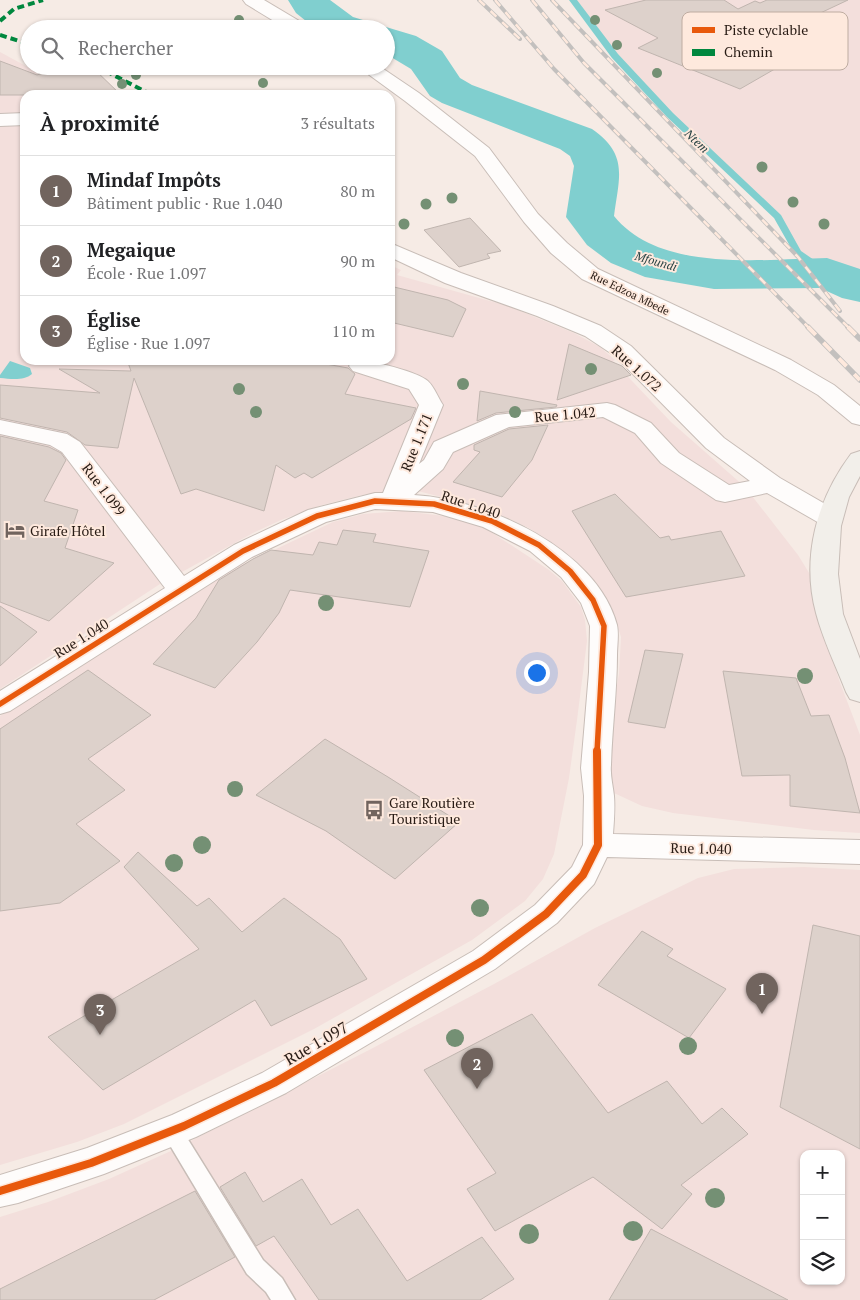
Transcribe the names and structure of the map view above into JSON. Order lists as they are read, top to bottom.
{
  "streets": {
    "street": [
      "Rue Edzoa Mbede",
      "Rue 1.072",
      "Rue 1.042",
      "Rue 1.171",
      "Rue 1.099",
      "Rue 1.040",
      "Rue 1.097"
    ]
  },
  "crossings": [
    ["Rue 1.072", "Rue 1.042"],
    ["Rue 1.042", "Rue 1.171"],
    ["Rue 1.042", "Rue 1.040"],
    ["Rue 1.171", "Rue 1.040"],
    ["Rue 1.099", "Rue 1.040"],
    ["Rue 1.040", "Rue 1.097"]
  ],
  "water": ["Ntem", "Mfoundi"],
  "places": {
    "hotel": ["Girafe Hôtel"],
    "bus stop": ["Gare Routière Touristique"]
  },
  "legend": ["Piste cyclable", "Chemin"],
  "page": {
    "search": "Rechercher",
    "heading": ["À proximité", "3 résultats"],
    "list": [
      {
        "mark": "1",
        "name": "Mindaf Impôts",
        "note": "Bâtiment public · Rue 1.040",
        "value": "80 m"
      },
      {
        "mark": "2",
        "name": "Megaique",
        "note": "École · Rue 1.097",
        "value": "90 m"
      },
      {
        "mark": "3",
        "name": "Église",
        "note": "Église · Rue 1.097",
        "value": "110 m"
      }
    ],
    "pins": ["1", "3", "2"],
    "map_buttons": ["+", "−"]
  }
}
